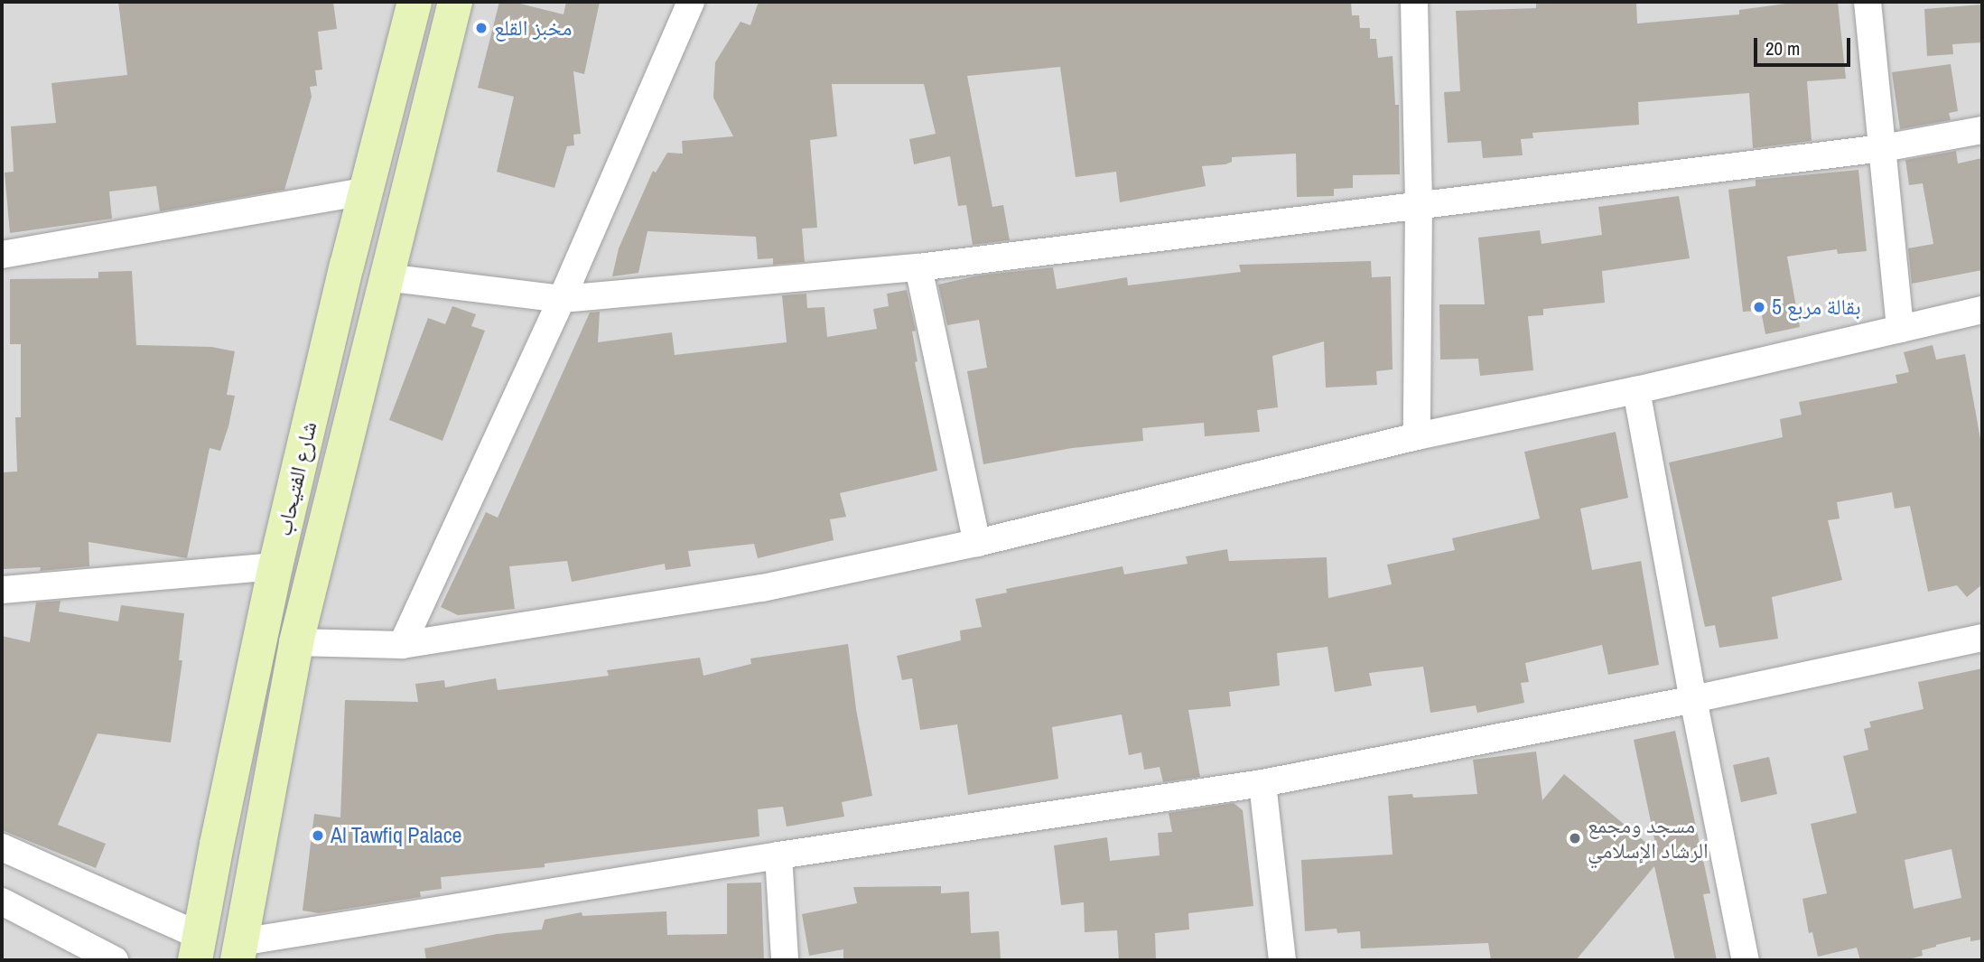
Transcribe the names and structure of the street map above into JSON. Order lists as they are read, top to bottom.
{
  "streets": {
    "main road": ["شارع الفتيحاب"]
  },
  "places": [
    "مخبز القلع",
    "بقالة مربع 5",
    "Al Tawfiq Palace",
    "مسجد ومجمع الرشاد الإسلامي"
  ],
  "scale_bar": "20 m"
}
